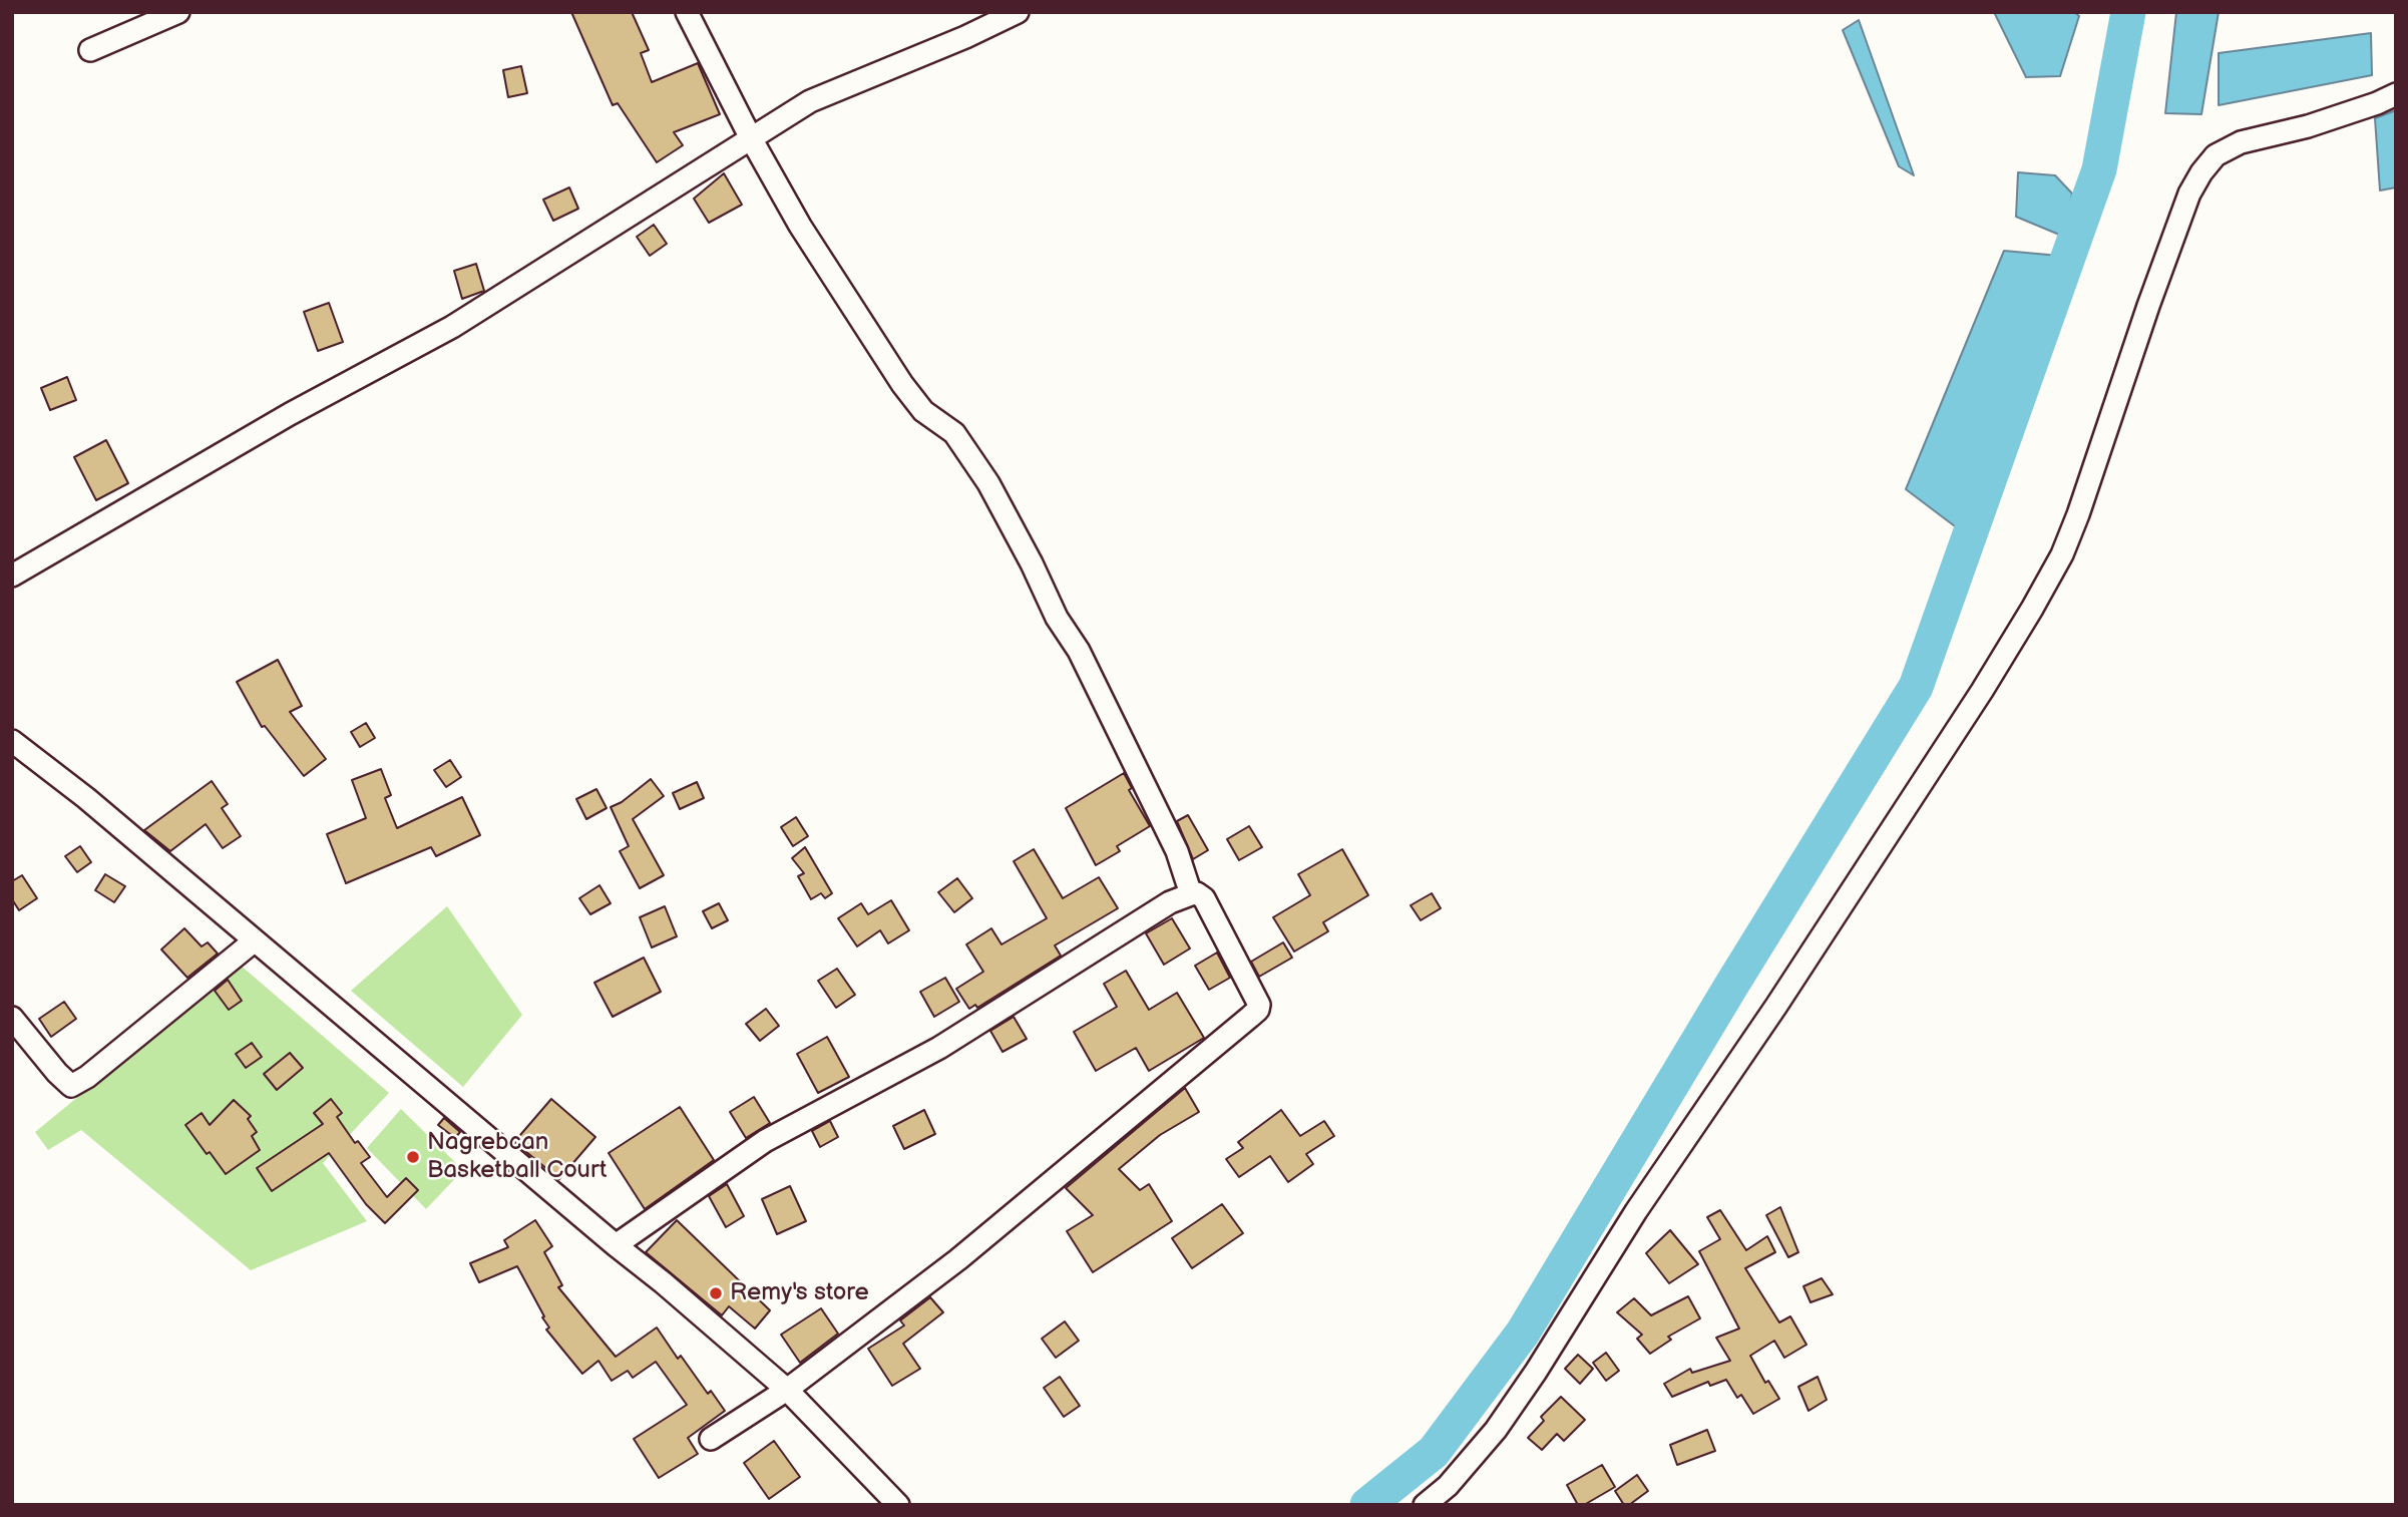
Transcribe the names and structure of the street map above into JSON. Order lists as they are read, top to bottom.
{
  "places": ["Nagrebcan Basketball Court", "Remy's store"]
}
